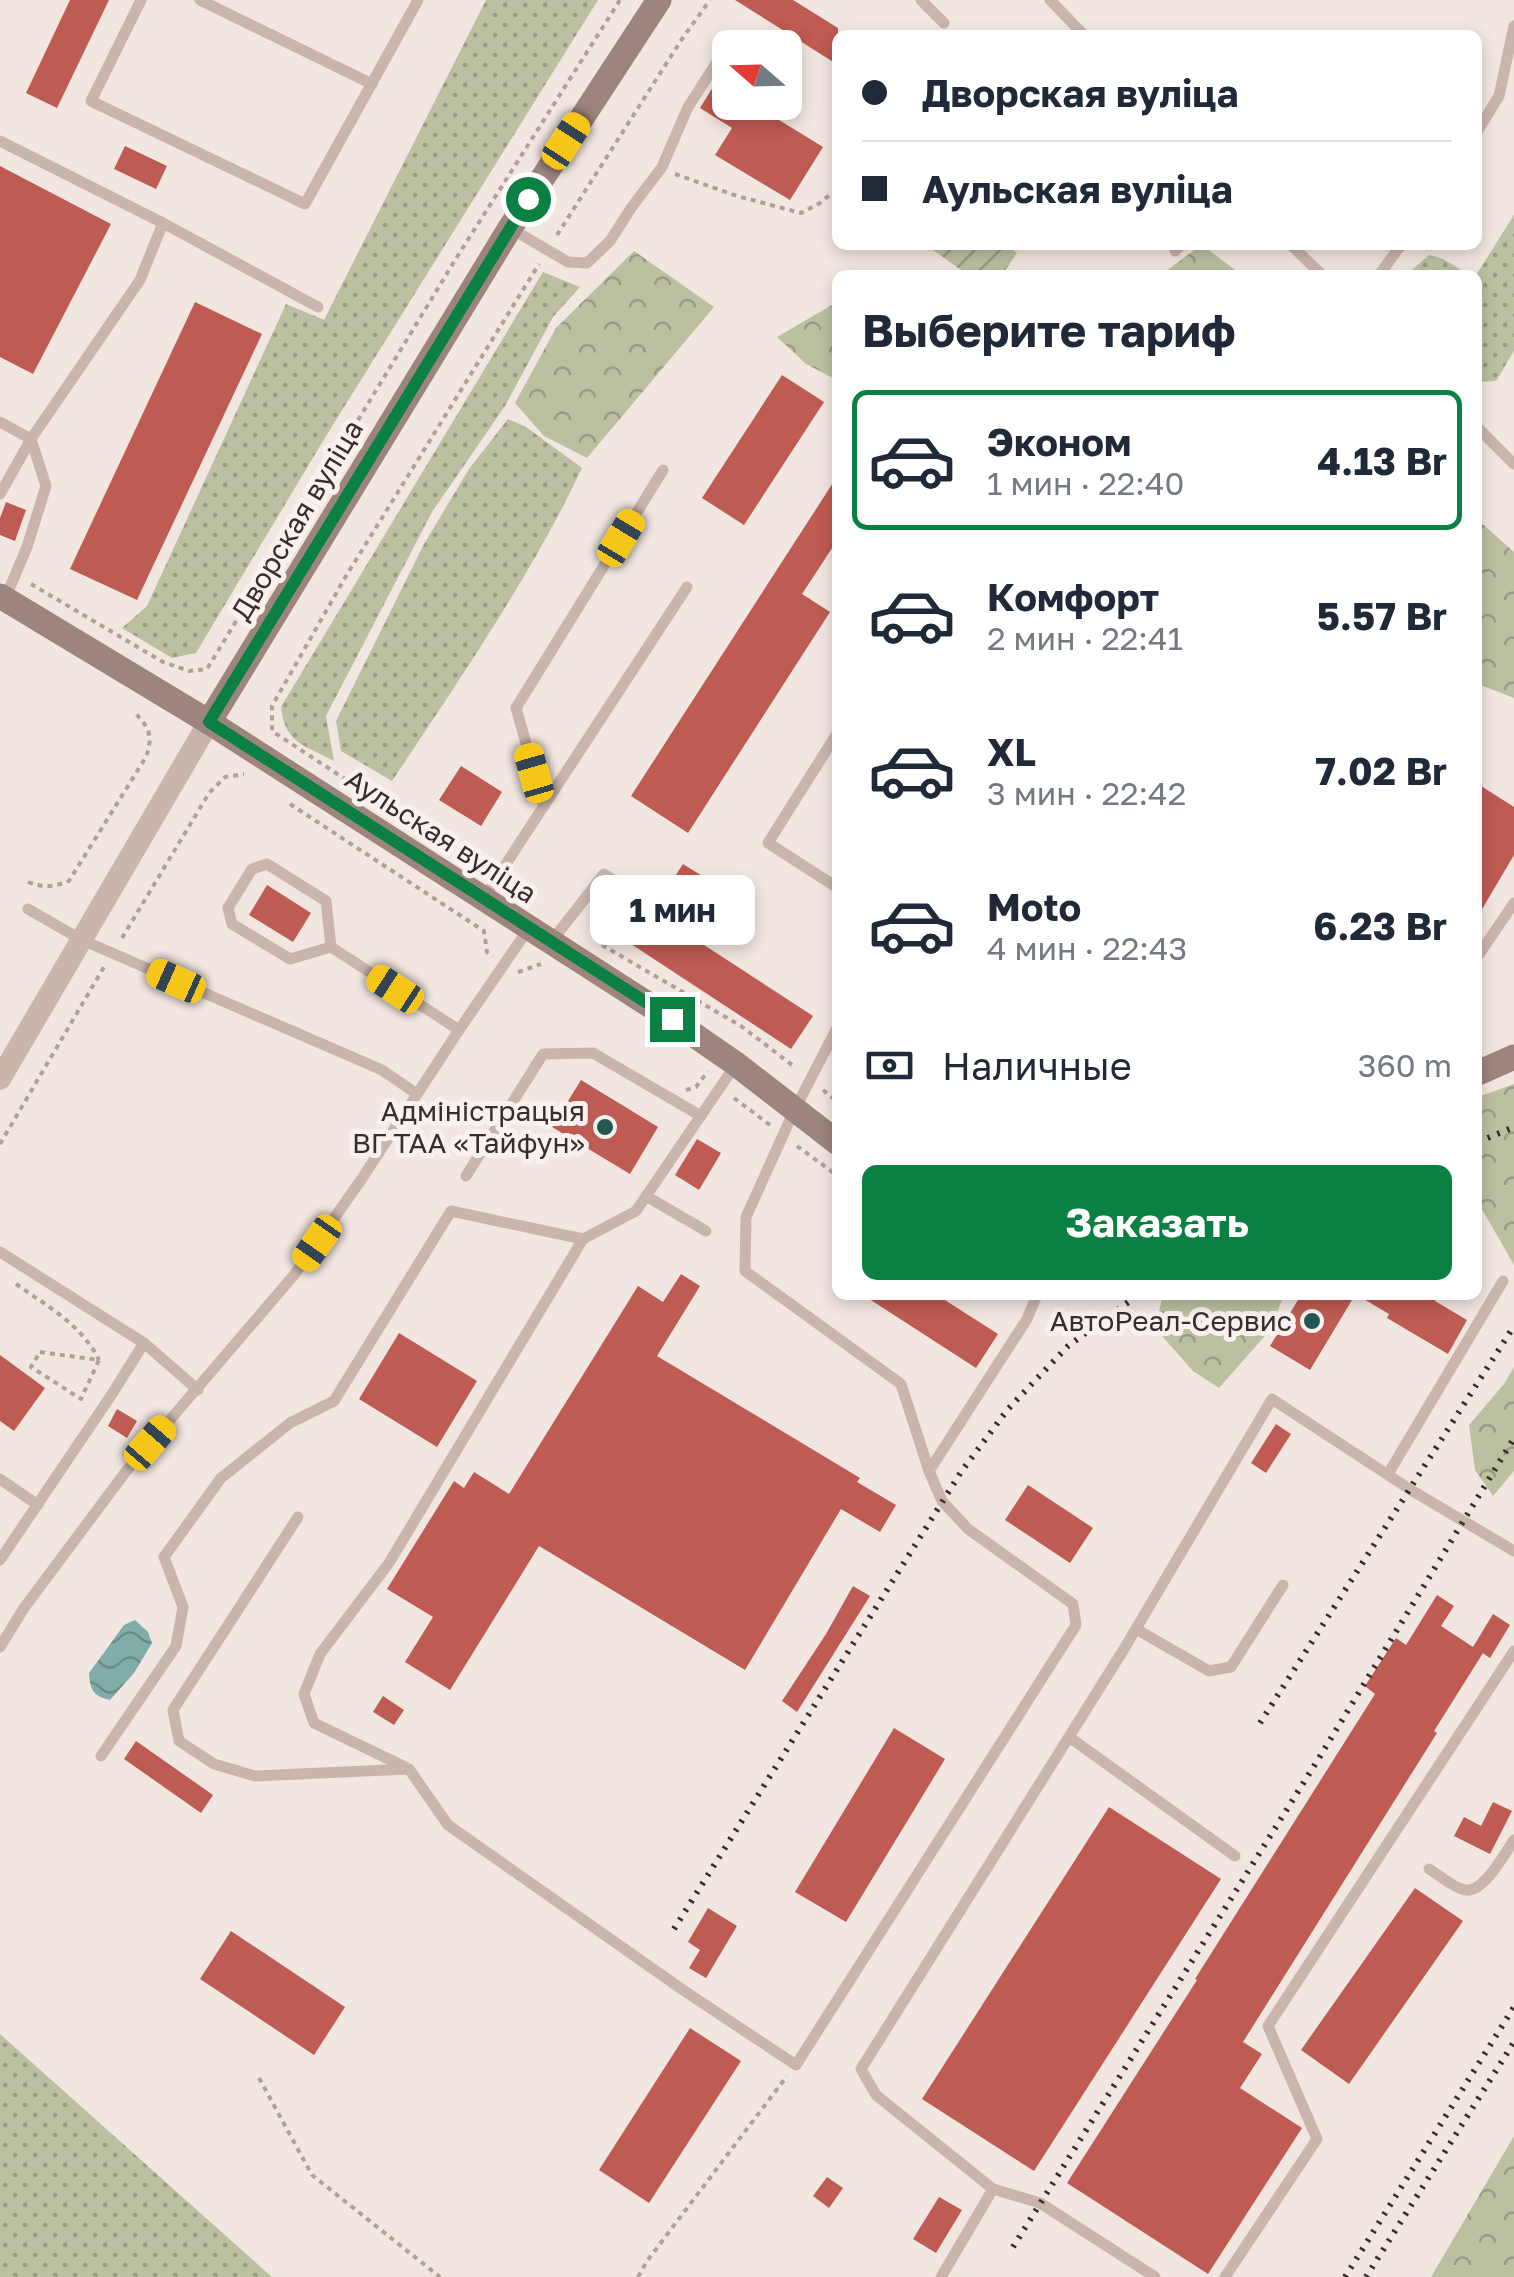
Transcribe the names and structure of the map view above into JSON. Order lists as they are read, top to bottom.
{
  "streets": {
    "street": ["Дворская вуліца", "Аульская вуліца"]
  },
  "crossings": [
    ["Дворская вуліца", "Аульская вуліца"]
  ],
  "places": ["Адміністрацыя ВГ ТАА «Тайфун»", "АвтоРеал-Сервис"],
  "north": "left",
  "page": {
    "banner": ["Дворская вуліца", "Аульская вуліца"],
    "heading": "Выберите тариф",
    "list": [
      {
        "name": "Эконом",
        "note": "1 мин · 22:40",
        "value": "4.13 Br"
      },
      {
        "name": "Комфорт",
        "note": "2 мин · 22:41",
        "value": "5.57 Br"
      },
      {
        "name": "XL",
        "note": "3 мин · 22:42",
        "value": "7.02 Br"
      },
      {
        "name": "Moto",
        "note": "4 мин · 22:43",
        "value": "6.23 Br"
      }
    ],
    "bubble": "1 мин",
    "pay": ["Наличные", "360 m"],
    "buttons": "Заказать"
  }
}
